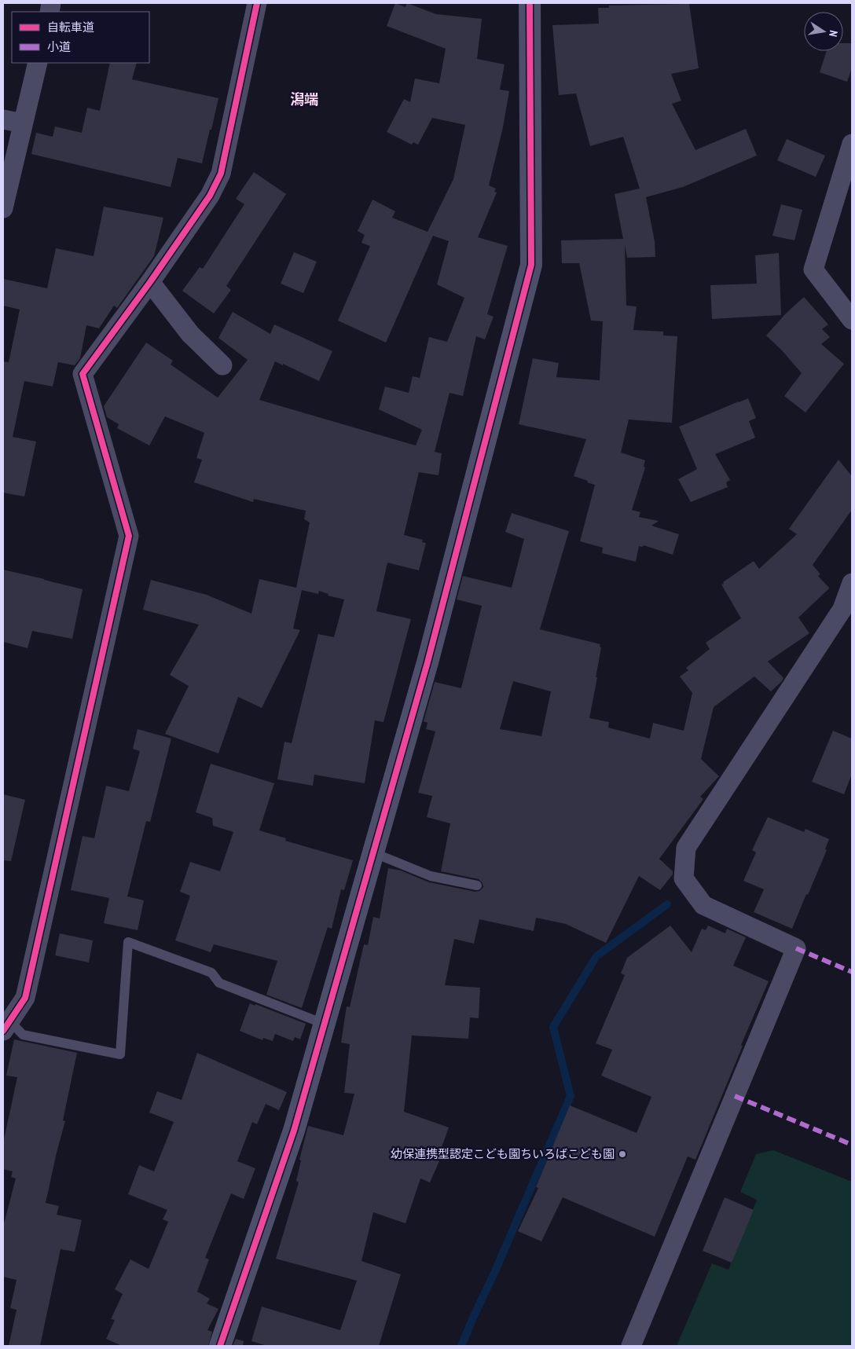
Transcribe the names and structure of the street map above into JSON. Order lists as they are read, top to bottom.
{
  "districts": ["潟端"],
  "places": ["幼保連携型認定こども園ちいろばこども園"],
  "legend": ["自転車道", "小道"],
  "north": "right"
}
